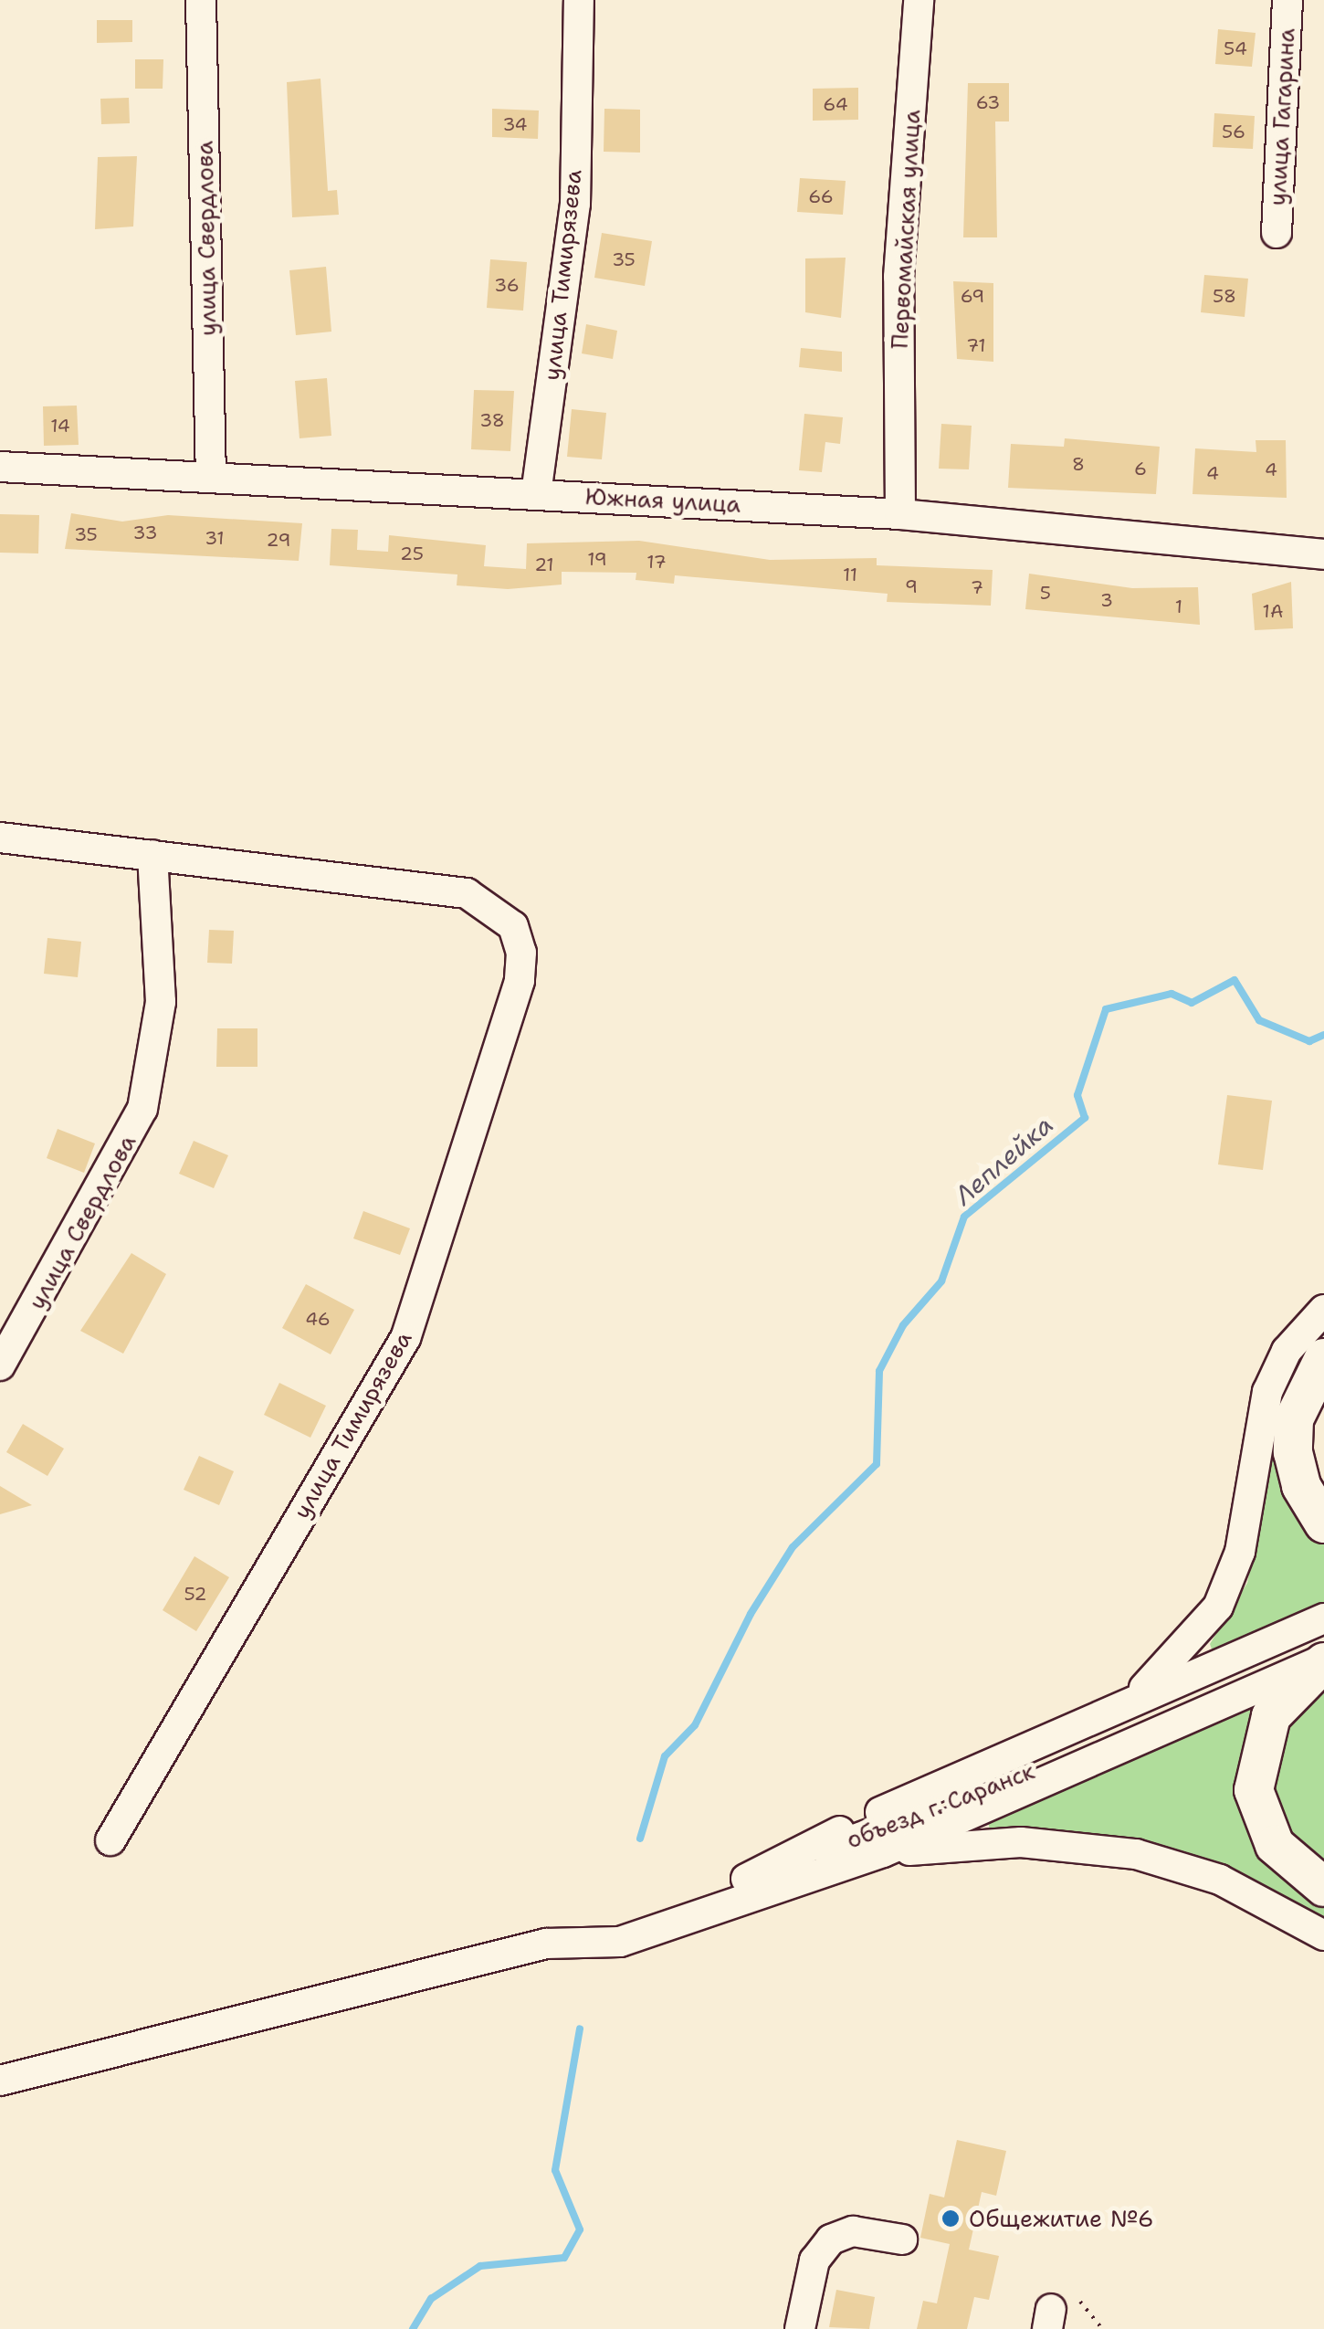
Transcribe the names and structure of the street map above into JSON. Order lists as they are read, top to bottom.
{
  "streets": {
    "street": [
      "улица Гагарина",
      "Первомайская улица",
      "улица Свердлова",
      "улица Тимирязева",
      "Южная улица",
      "объезд г. Саранск"
    ]
  },
  "crossings": [
    ["Первомайская улица", "Южная улица"],
    ["улица Свердлова", "улица Тимирязева"],
    ["улица Свердлова", "Южная улица"],
    ["улица Тимирязева", "Южная улица"]
  ],
  "water": ["Леплейка"],
  "places": ["Общежитие №6"],
  "house_numbers": [
    "54",
    "63",
    "64",
    "34",
    "56",
    "66",
    "35",
    "36",
    "69",
    "58",
    "71",
    "38",
    "14",
    "8",
    "6",
    "4",
    "4",
    "33",
    "35",
    "31",
    "29",
    "25",
    "19",
    "17",
    "21",
    "11",
    "9",
    "7",
    "5",
    "3",
    "1",
    "1А",
    "46",
    "52"
  ]
}
